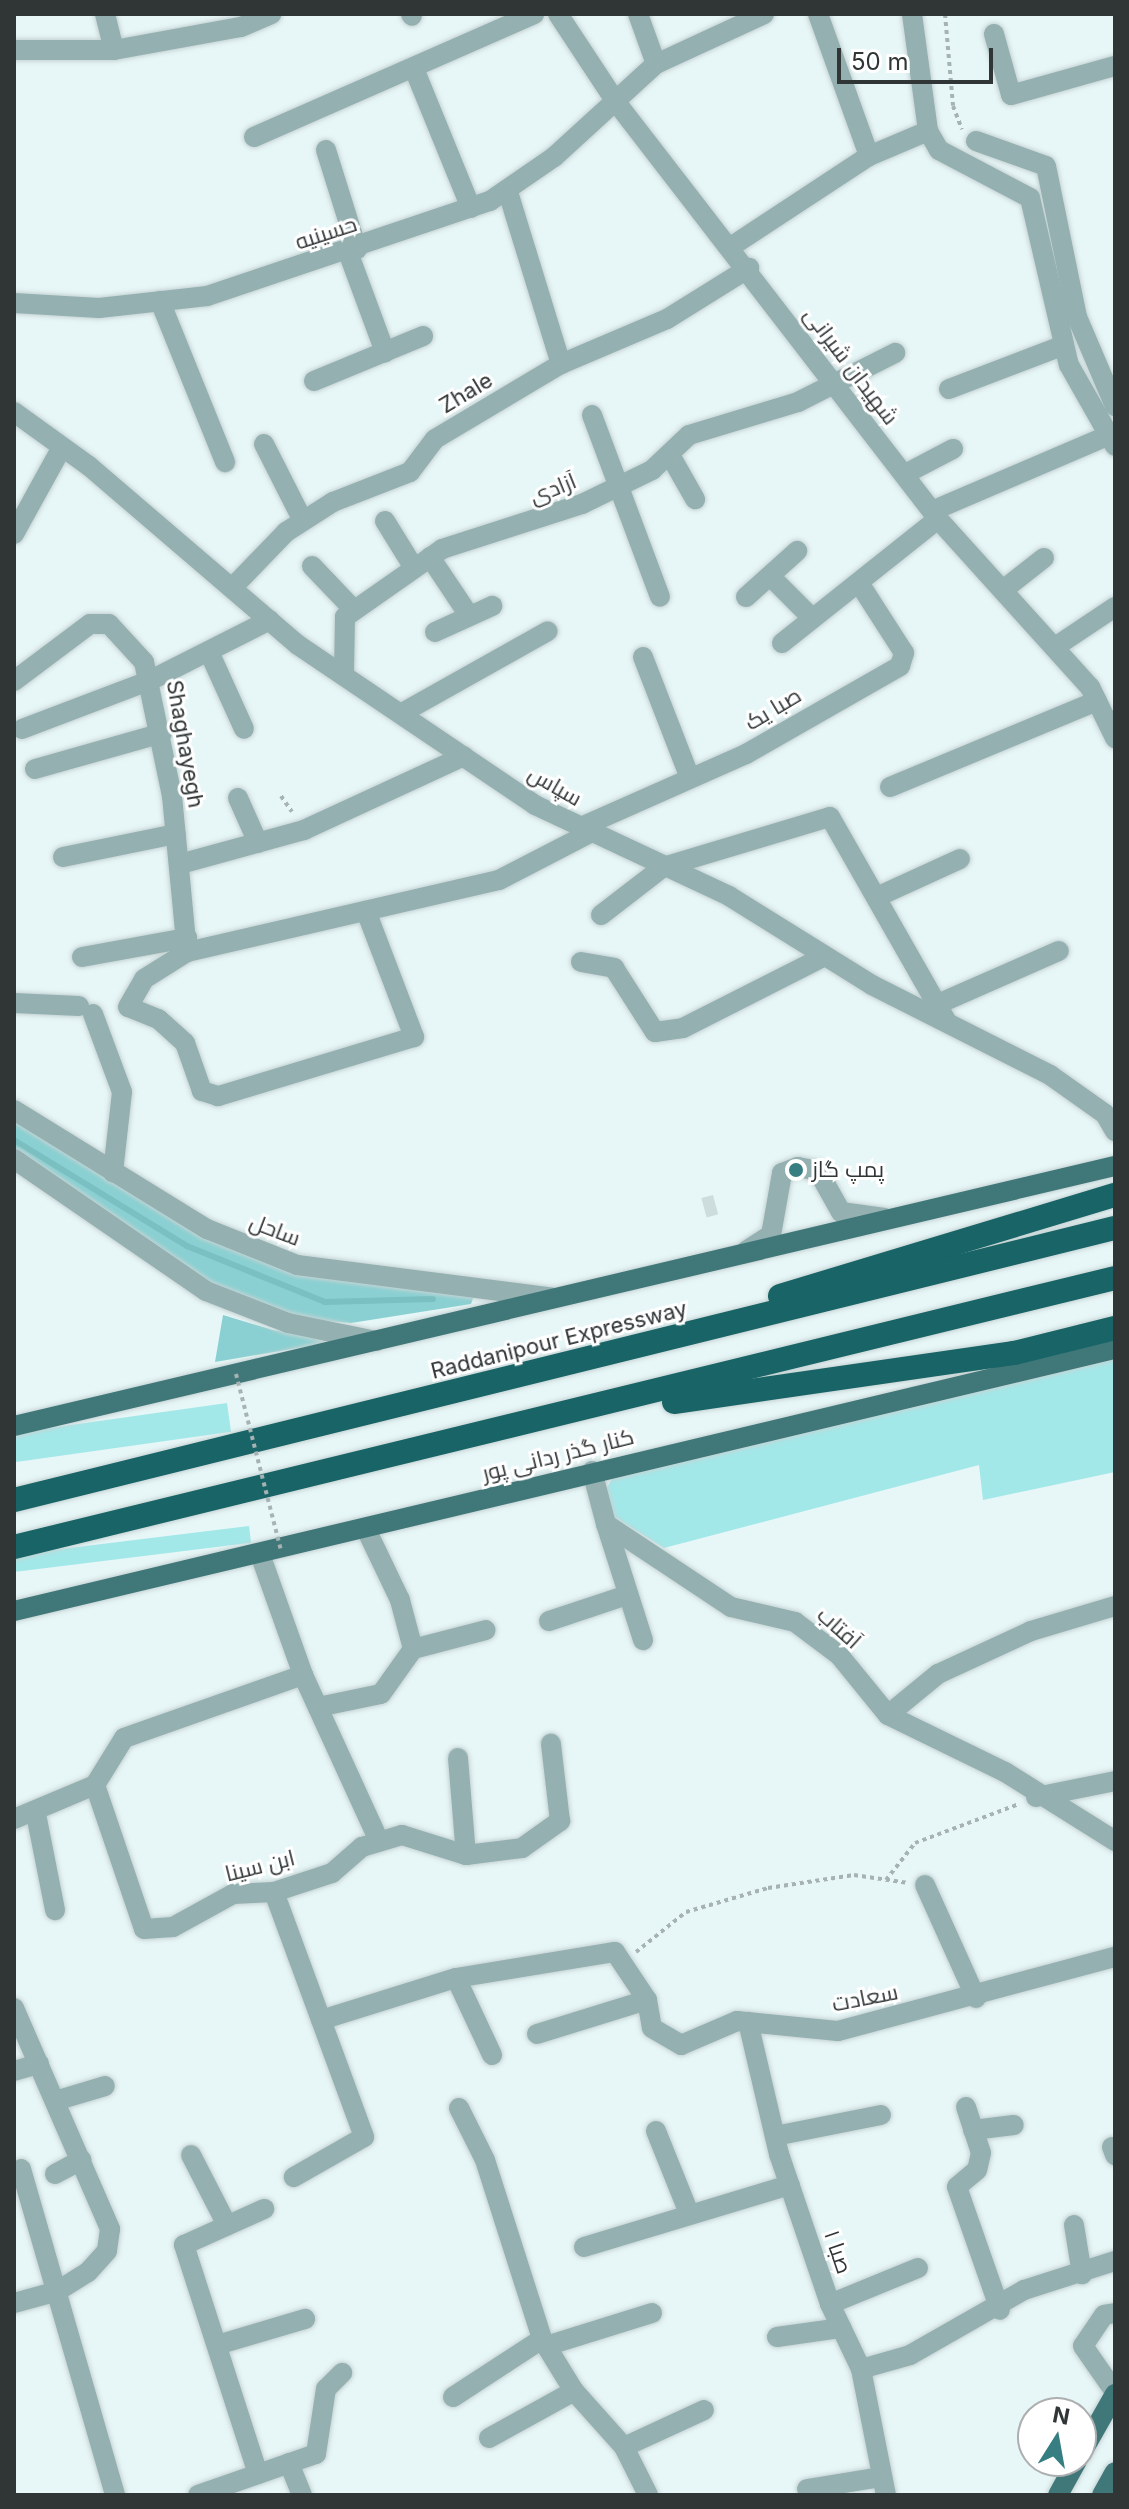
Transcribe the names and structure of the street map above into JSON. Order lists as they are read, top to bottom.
{
  "streets": {
    "highway": ["Raddanipour Expressway"],
    "main road": ["کنار گذر ردانی پور"],
    "street": [
      "حسینیه",
      "شهیدان شیرانی",
      "Zhale",
      "آزادی",
      "صبا یک",
      "Shaghayegh",
      "سپاس",
      "ساحل",
      "آفتاب",
      "ابن سینا",
      "سعادت",
      "صبا ۱"
    ]
  },
  "crossings": [
    ["حسینیه", "شهیدان شیرانی"],
    ["شهیدان شیرانی", "Zhale"],
    ["شهیدان شیرانی", "آزادی"],
    ["Zhale", "سپاس"],
    ["صبا یک", "Shaghayegh"],
    ["صبا یک", "سپاس"],
    ["سعادت", "صبا ۱"]
  ],
  "places": ["پمپ گاز"],
  "scale_bar": "50 m",
  "north": "top"
}
